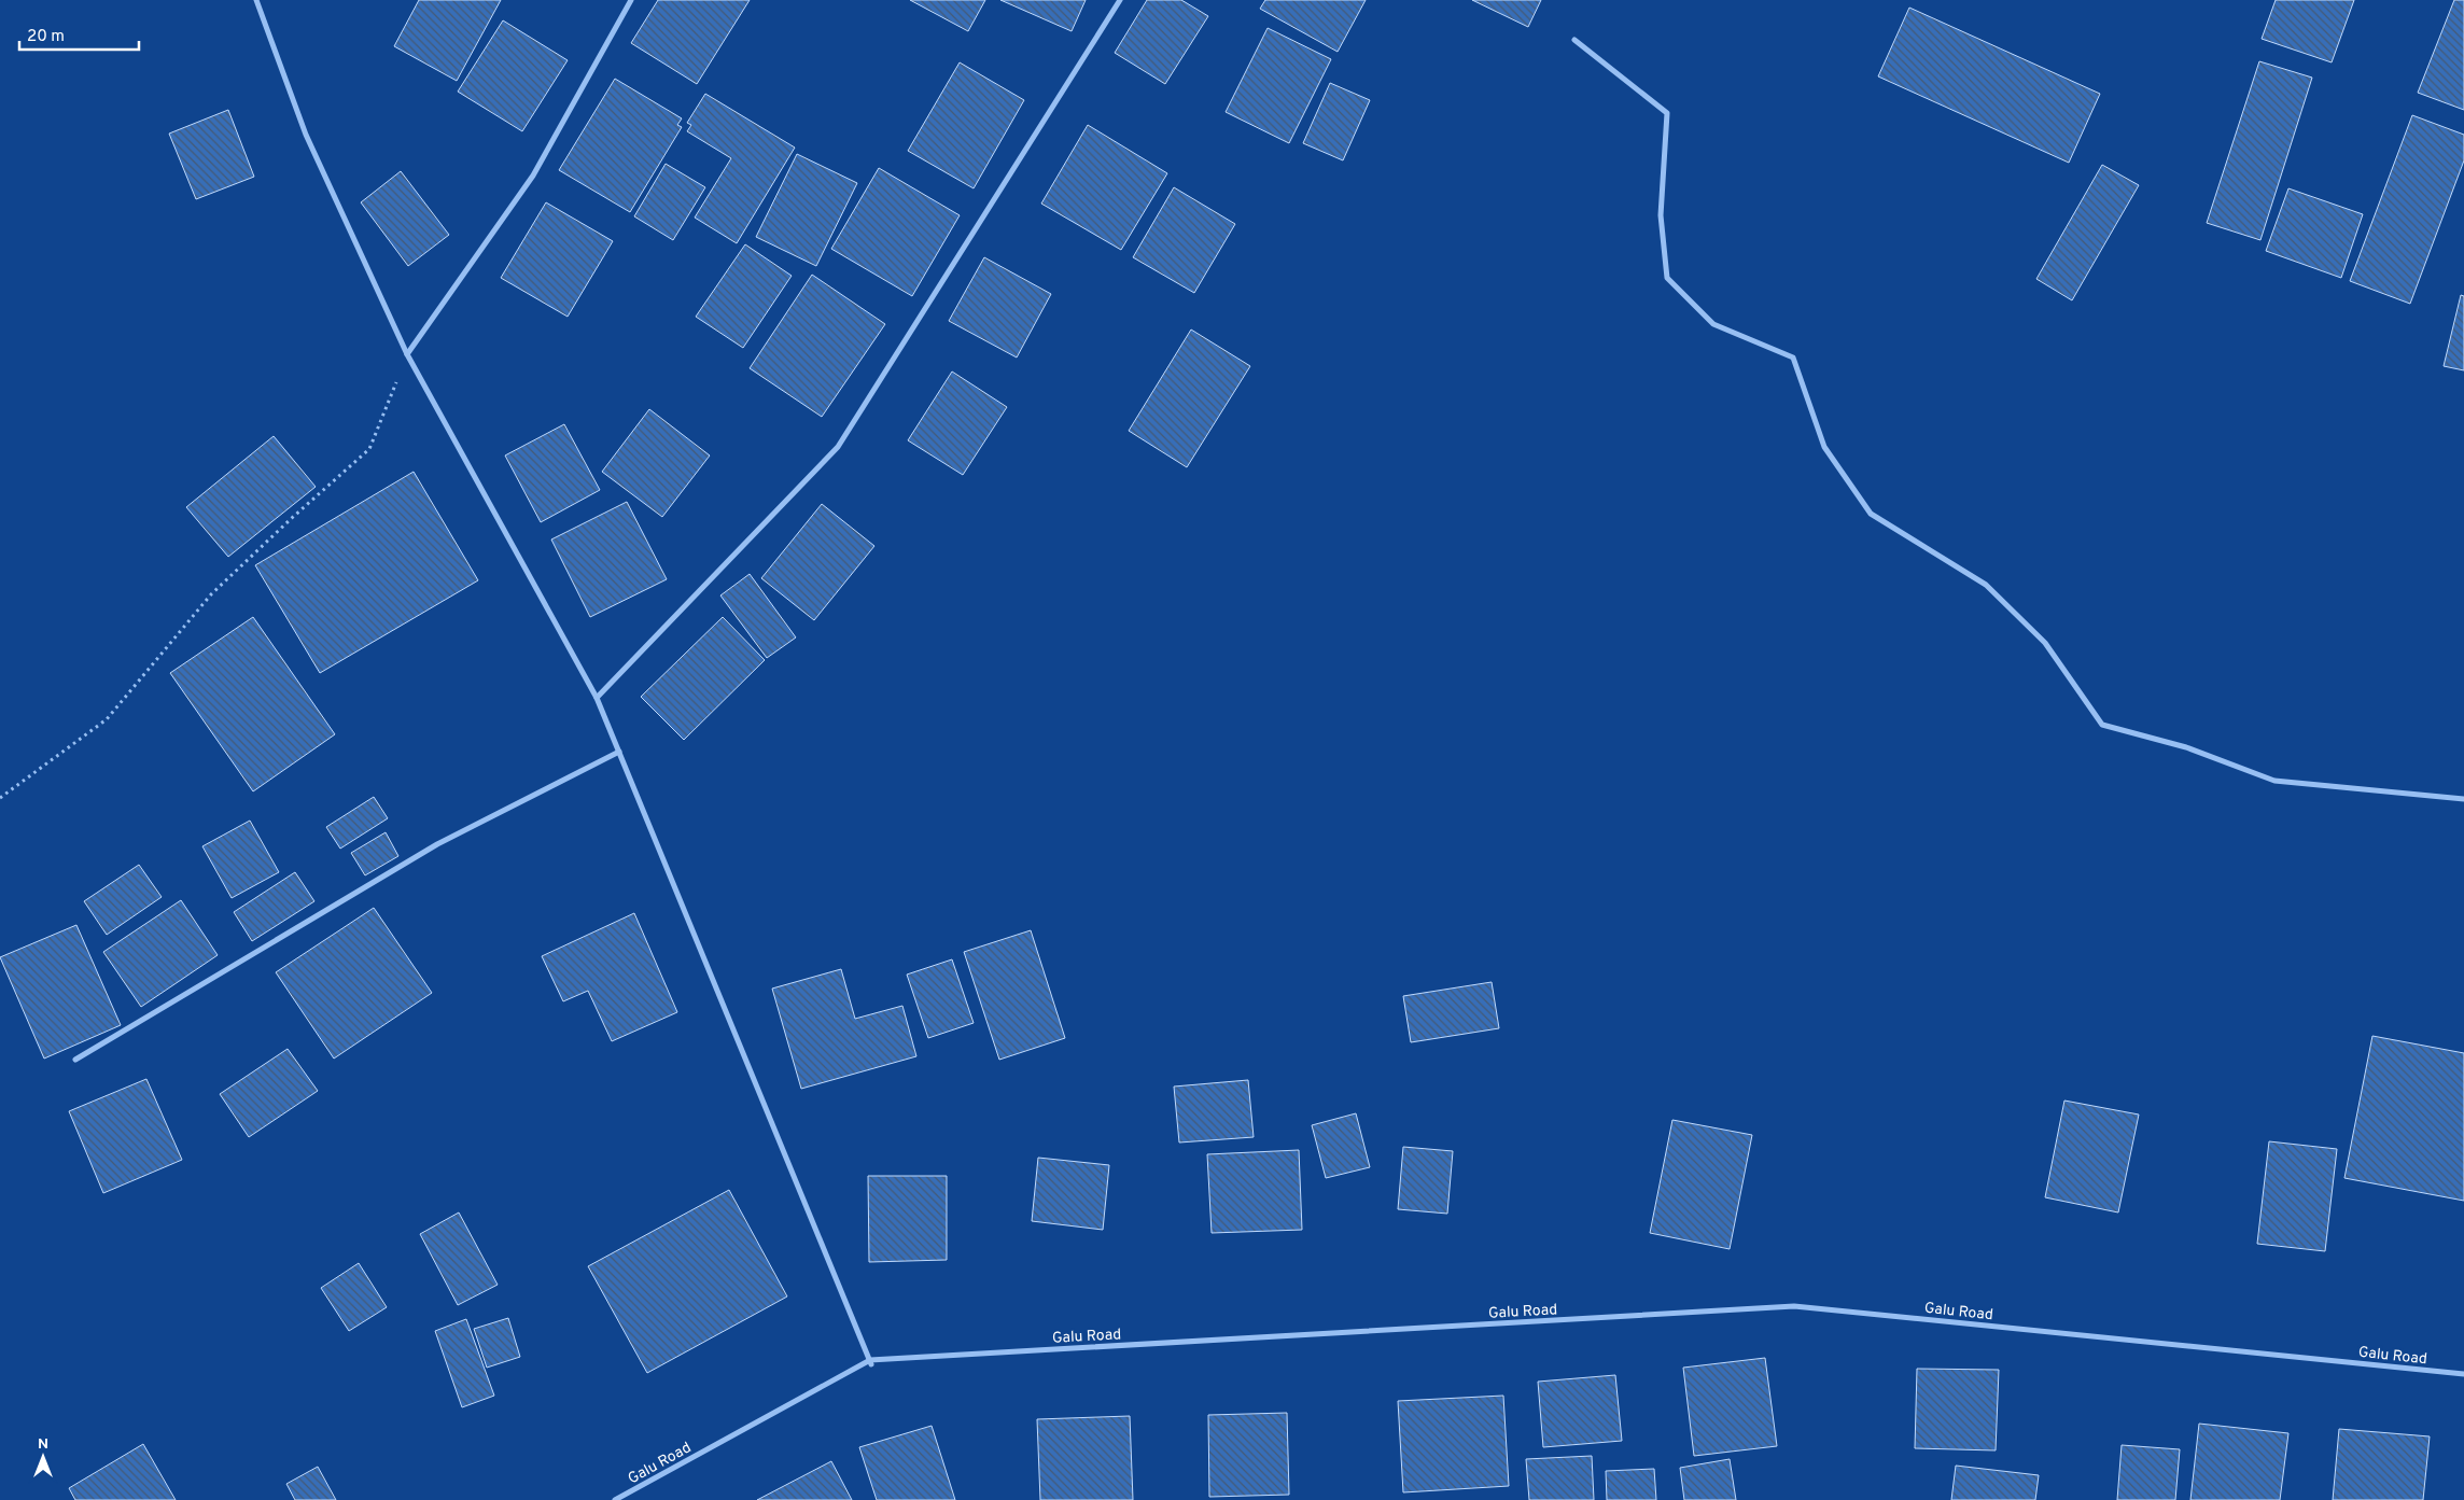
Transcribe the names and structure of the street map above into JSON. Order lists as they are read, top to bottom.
{
  "streets": {
    "street": ["Galu Road"]
  },
  "scale_bar": "20 m",
  "north": "top"
}
